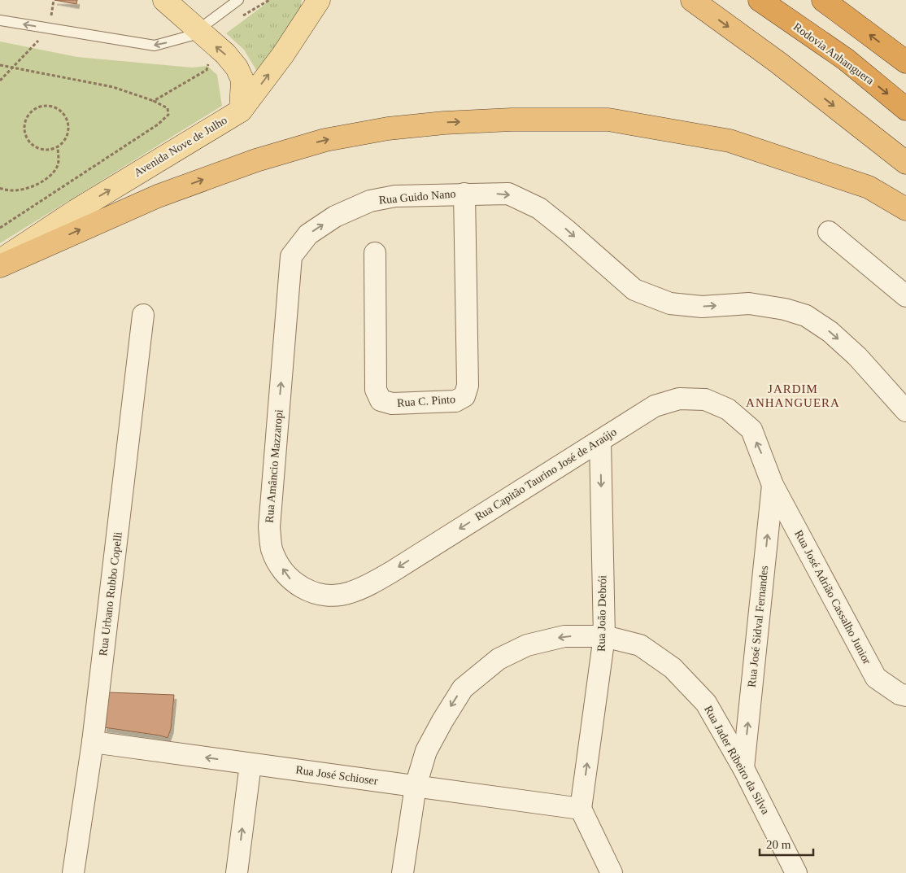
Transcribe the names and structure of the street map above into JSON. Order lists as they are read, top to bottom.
{
  "streets": {
    "highway": ["Rodovia Anhanguera"],
    "main road": ["Avenida Nove de Julho"],
    "street": [
      "Rua Guido Nano",
      "Rua C. Pinto",
      "Rua Amâncio Mazzaropi",
      "Rua Capitão Taurino José de Araújo",
      "Rua Urbano Rubbo Copelli",
      "Rua José Adrião Cassalho Junior",
      "Rua João Debrói",
      "Rua José Sidval Fernandes",
      "Rua Jader Ribeiro da Silva",
      "Rua José Schioser"
    ]
  },
  "crossings": [
    ["Rua Guido Nano", "Rua C. Pinto"],
    ["Rua Guido Nano", "Rua Amâncio Mazzaropi"],
    ["Rua Amâncio Mazzaropi", "Rua Capitão Taurino José de Araújo"],
    ["Rua Capitão Taurino José de Araújo", "Rua José Adrião Cassalho Junior"],
    ["Rua Capitão Taurino José de Araújo", "Rua João Debrói"],
    ["Rua Capitão Taurino José de Araújo", "Rua José Sidval Fernandes"],
    ["Rua Urbano Rubbo Copelli", "Rua José Schioser"],
    ["Rua José Adrião Cassalho Junior", "Rua José Sidval Fernandes"],
    ["Rua João Debrói", "Rua Jader Ribeiro da Silva"],
    ["Rua João Debrói", "Rua José Schioser"],
    ["Rua José Sidval Fernandes", "Rua Jader Ribeiro da Silva"],
    ["Rua Jader Ribeiro da Silva", "Rua José Schioser"]
  ],
  "one_way": [
    "Avenida Nove de Julho",
    "Rua Guido Nano",
    "Rua Capitão Taurino José de Araújo",
    "Rua José Sidval Fernandes",
    "Rua Jader Ribeiro da Silva"
  ],
  "districts": ["JARDIM ANHANGUERA"],
  "scale_bar": "20 m"
}
